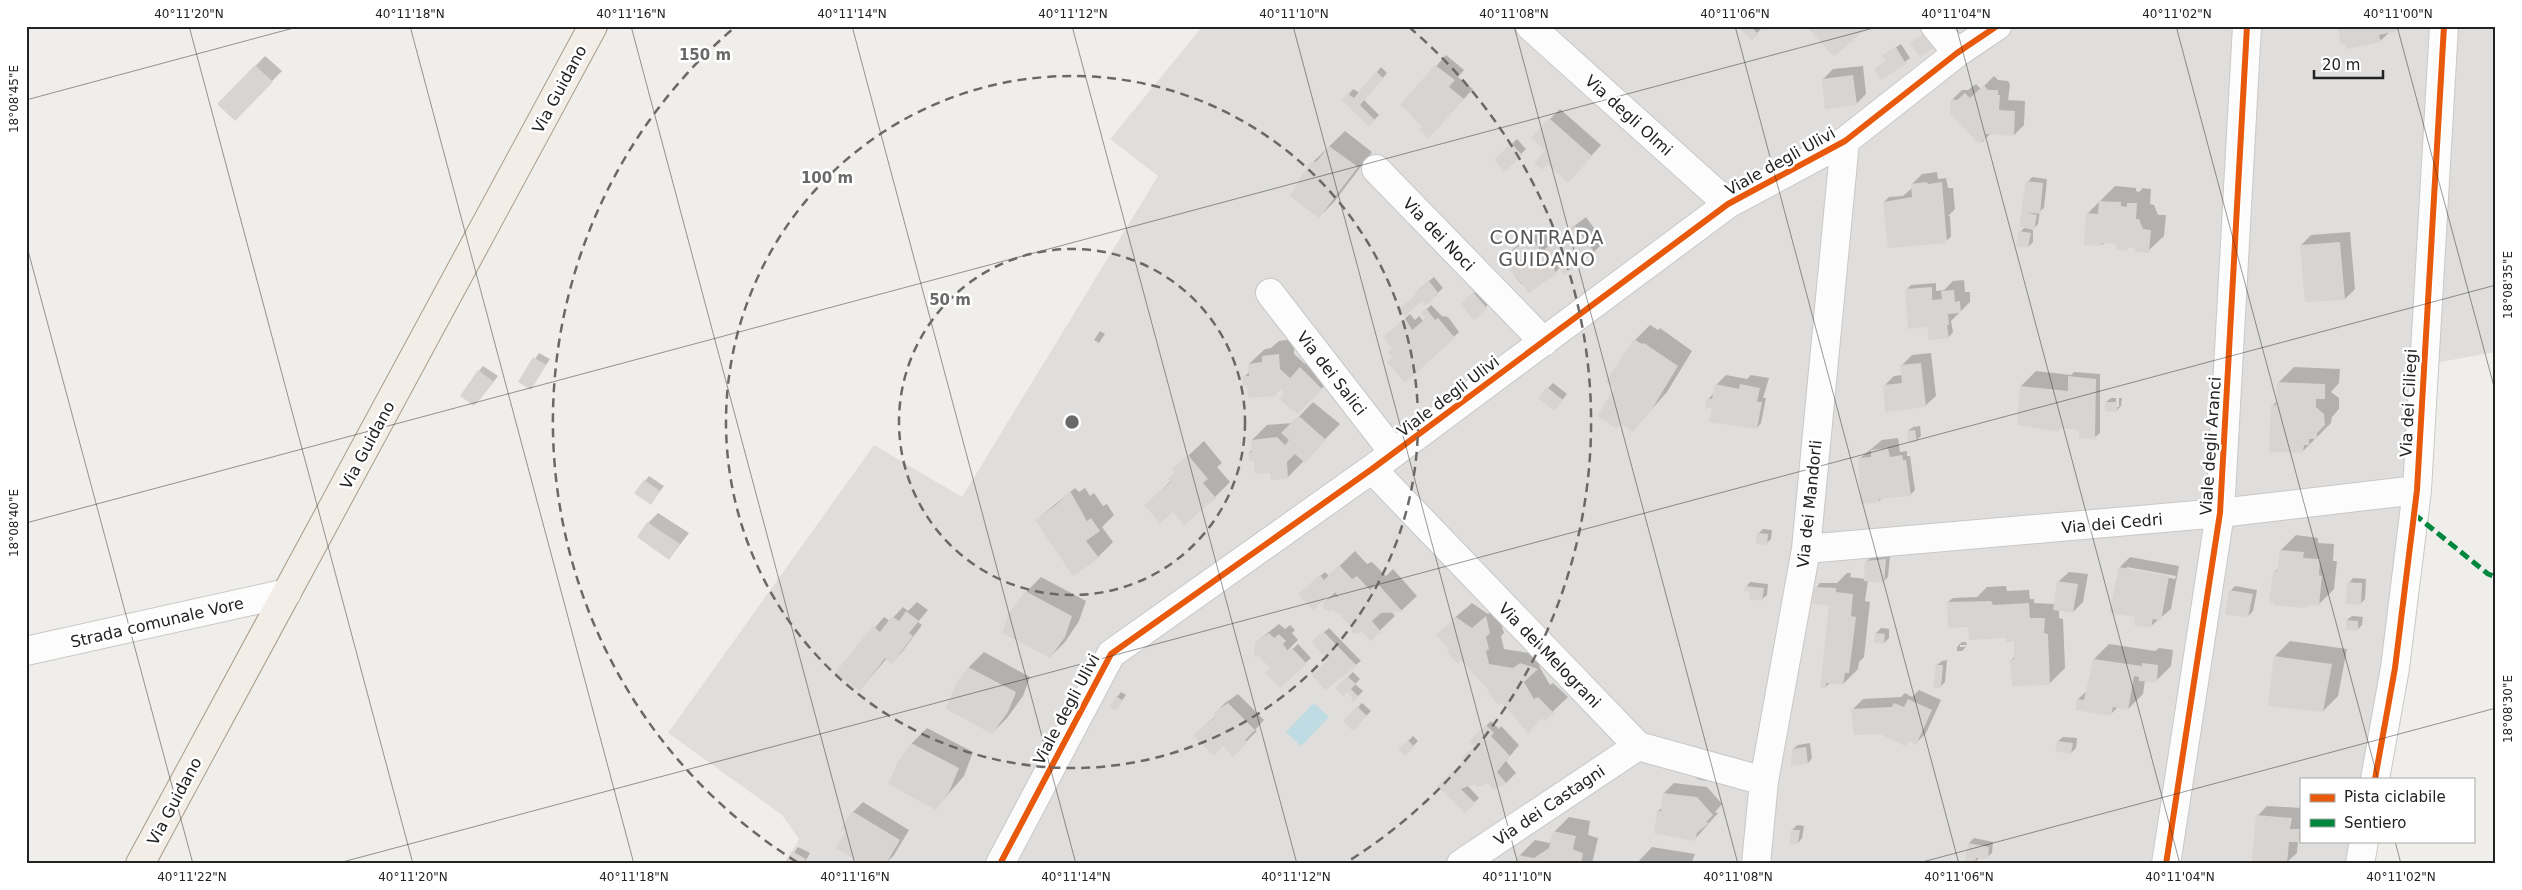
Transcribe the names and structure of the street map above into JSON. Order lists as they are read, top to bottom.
{
  "streets": {
    "main road": ["Via Guidano"],
    "street": [
      "Via degli Olmi",
      "Viale degli Ulivi",
      "Via dei Noci",
      "Via dei Salici",
      "Via dei Ciliegi",
      "Viale degli Aranci",
      "Via dei Mandorli",
      "Via dei Cedri",
      "Strada comunale Vore",
      "Via dei Melograni",
      "Via dei Castagni"
    ]
  },
  "crossings": [
    ["Via Guidano", "Strada comunale Vore"],
    ["Via degli Olmi", "Viale degli Ulivi"],
    ["Viale degli Ulivi", "Via dei Noci"],
    ["Viale degli Ulivi", "Via dei Salici"],
    ["Viale degli Ulivi", "Via dei Mandorli"],
    ["Viale degli Ulivi", "Via dei Melograni"],
    ["Via dei Ciliegi", "Via dei Cedri"],
    ["Viale degli Aranci", "Via dei Cedri"],
    ["Via dei Mandorli", "Via dei Cedri"],
    ["Via dei Melograni", "Via dei Castagni"]
  ],
  "districts": ["CONTRADA GUIDANO"],
  "legend": ["Pista ciclabile", "Sentiero"],
  "scale_bar": "20 m",
  "coordinates": [
    "40°11'20\"N",
    "40°11'18\"N",
    "40°11'16\"N",
    "40°11'14\"N",
    "40°11'12\"N",
    "40°11'10\"N",
    "40°11'08\"N",
    "40°11'06\"N",
    "40°11'04\"N",
    "40°11'02\"N",
    "40°11'00\"N",
    "18°08'45\"E",
    "18°08'35\"E",
    "18°08'40\"E",
    "18°08'30\"E",
    "40°11'22\"N"
  ],
  "rings": ["150 m", "100 m", "50 m"]
}
